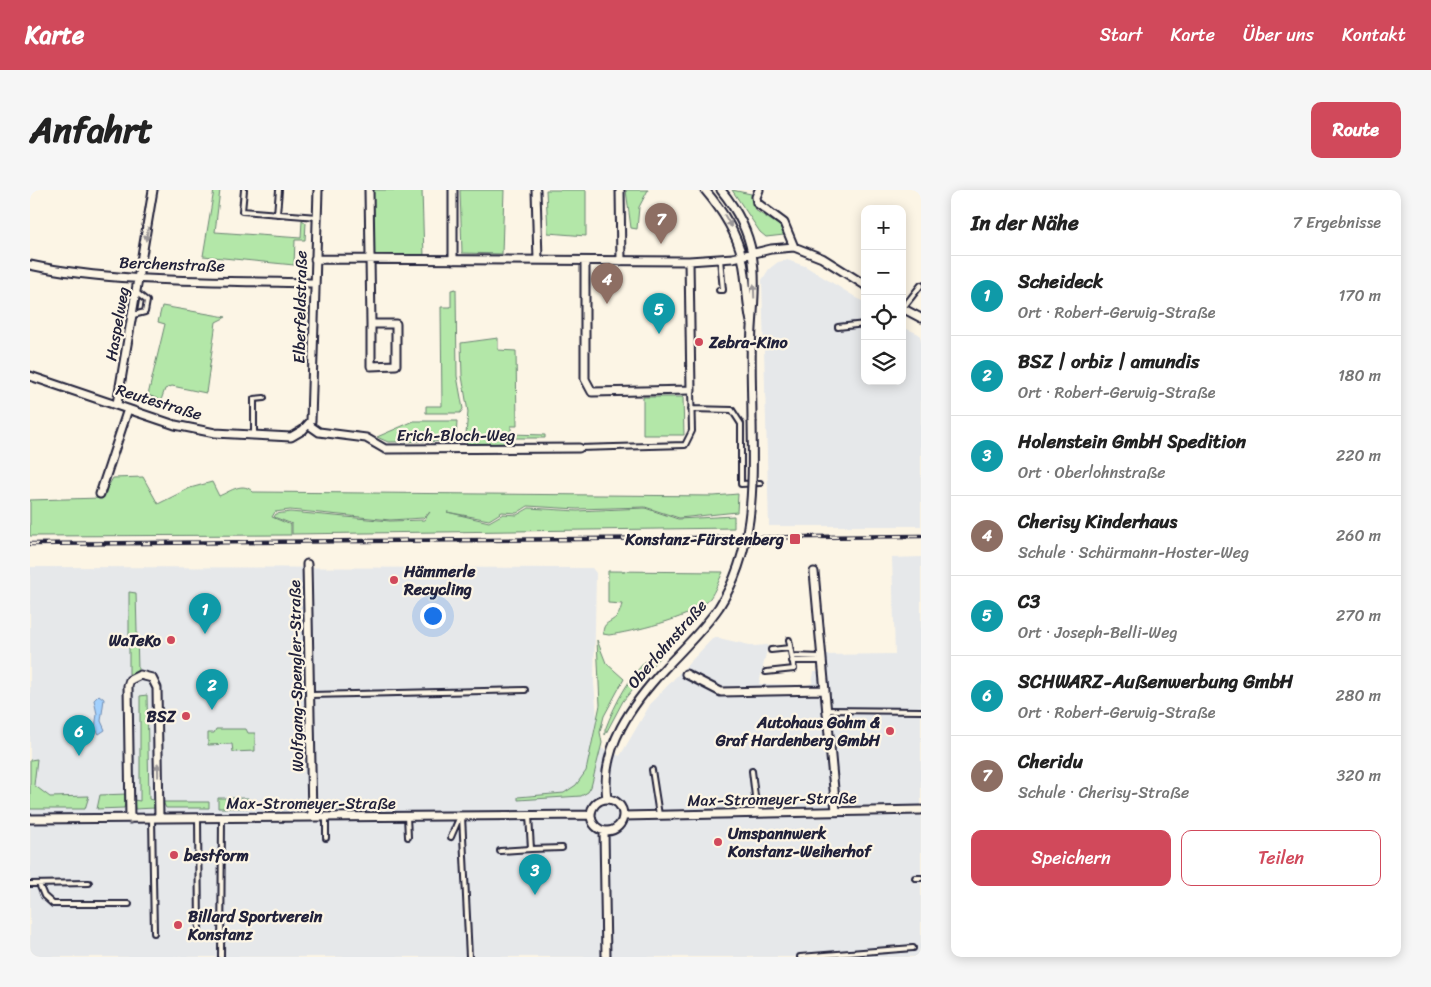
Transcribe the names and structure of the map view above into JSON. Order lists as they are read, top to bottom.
{
  "streets": {
    "street": [
      "Berchenstraße",
      "Elberfeldstraße",
      "Haspelweg",
      "Reutestraße",
      "Erich-Bloch-Weg",
      "Oberlohnstraße",
      "Wolfgang-Spengler-Straße",
      "Max-Stromeyer-Straße"
    ]
  },
  "crossings": [
    ["Berchenstraße", "Elberfeldstraße"],
    ["Berchenstraße", "Haspelweg"],
    ["Elberfeldstraße", "Reutestraße"],
    ["Elberfeldstraße", "Erich-Bloch-Weg"],
    ["Haspelweg", "Reutestraße"],
    ["Reutestraße", "Erich-Bloch-Weg"],
    ["Oberlohnstraße", "Max-Stromeyer-Straße"],
    ["Wolfgang-Spengler-Straße", "Max-Stromeyer-Straße"]
  ],
  "one_way": ["Haspelweg"],
  "places": {
    "other": [
      "Zebra-Kino",
      "Hämmerle Recycling",
      "WaTeKo",
      "BSZ",
      "Autohaus Gohm & Graf Hardenberg GmbH",
      "Umspannwerk Konstanz-Weiherhof",
      "bestform",
      "Billard Sportverein Konstanz"
    ],
    "transit": ["Konstanz-Fürstenberg"]
  },
  "page": {
    "header": "Karte",
    "nav": [
      "Start",
      "Karte",
      "Über uns",
      "Kontakt"
    ],
    "title": "Anfahrt",
    "buttons": [
      "Route",
      ["Speichern", "Teilen"]
    ],
    "heading": ["In der Nähe", "7 Ergebnisse"],
    "pins": [
      "7",
      "4",
      "5",
      "1",
      "2",
      "6",
      "3"
    ],
    "map_buttons": ["+", "−"],
    "list": [
      {
        "mark": "1",
        "name": "Scheideck",
        "note": "Ort · Robert-Gerwig-Straße",
        "value": "170 m"
      },
      {
        "mark": "2",
        "name": "BSZ | orbiz | amundis",
        "note": "Ort · Robert-Gerwig-Straße",
        "value": "180 m"
      },
      {
        "mark": "3",
        "name": "Holenstein GmbH Spedition",
        "note": "Ort · Oberlohnstraße",
        "value": "220 m"
      },
      {
        "mark": "4",
        "name": "Cherisy Kinderhaus",
        "note": "Schule · Schürmann-Hoster-Weg",
        "value": "260 m"
      },
      {
        "mark": "5",
        "name": "C3",
        "note": "Ort · Joseph-Belli-Weg",
        "value": "270 m"
      },
      {
        "mark": "6",
        "name": "SCHWARZ-Außenwerbung GmbH",
        "note": "Ort · Robert-Gerwig-Straße",
        "value": "280 m"
      },
      {
        "mark": "7",
        "name": "Cheridu",
        "note": "Schule · Cherisy-Straße",
        "value": "320 m"
      }
    ]
  }
}
